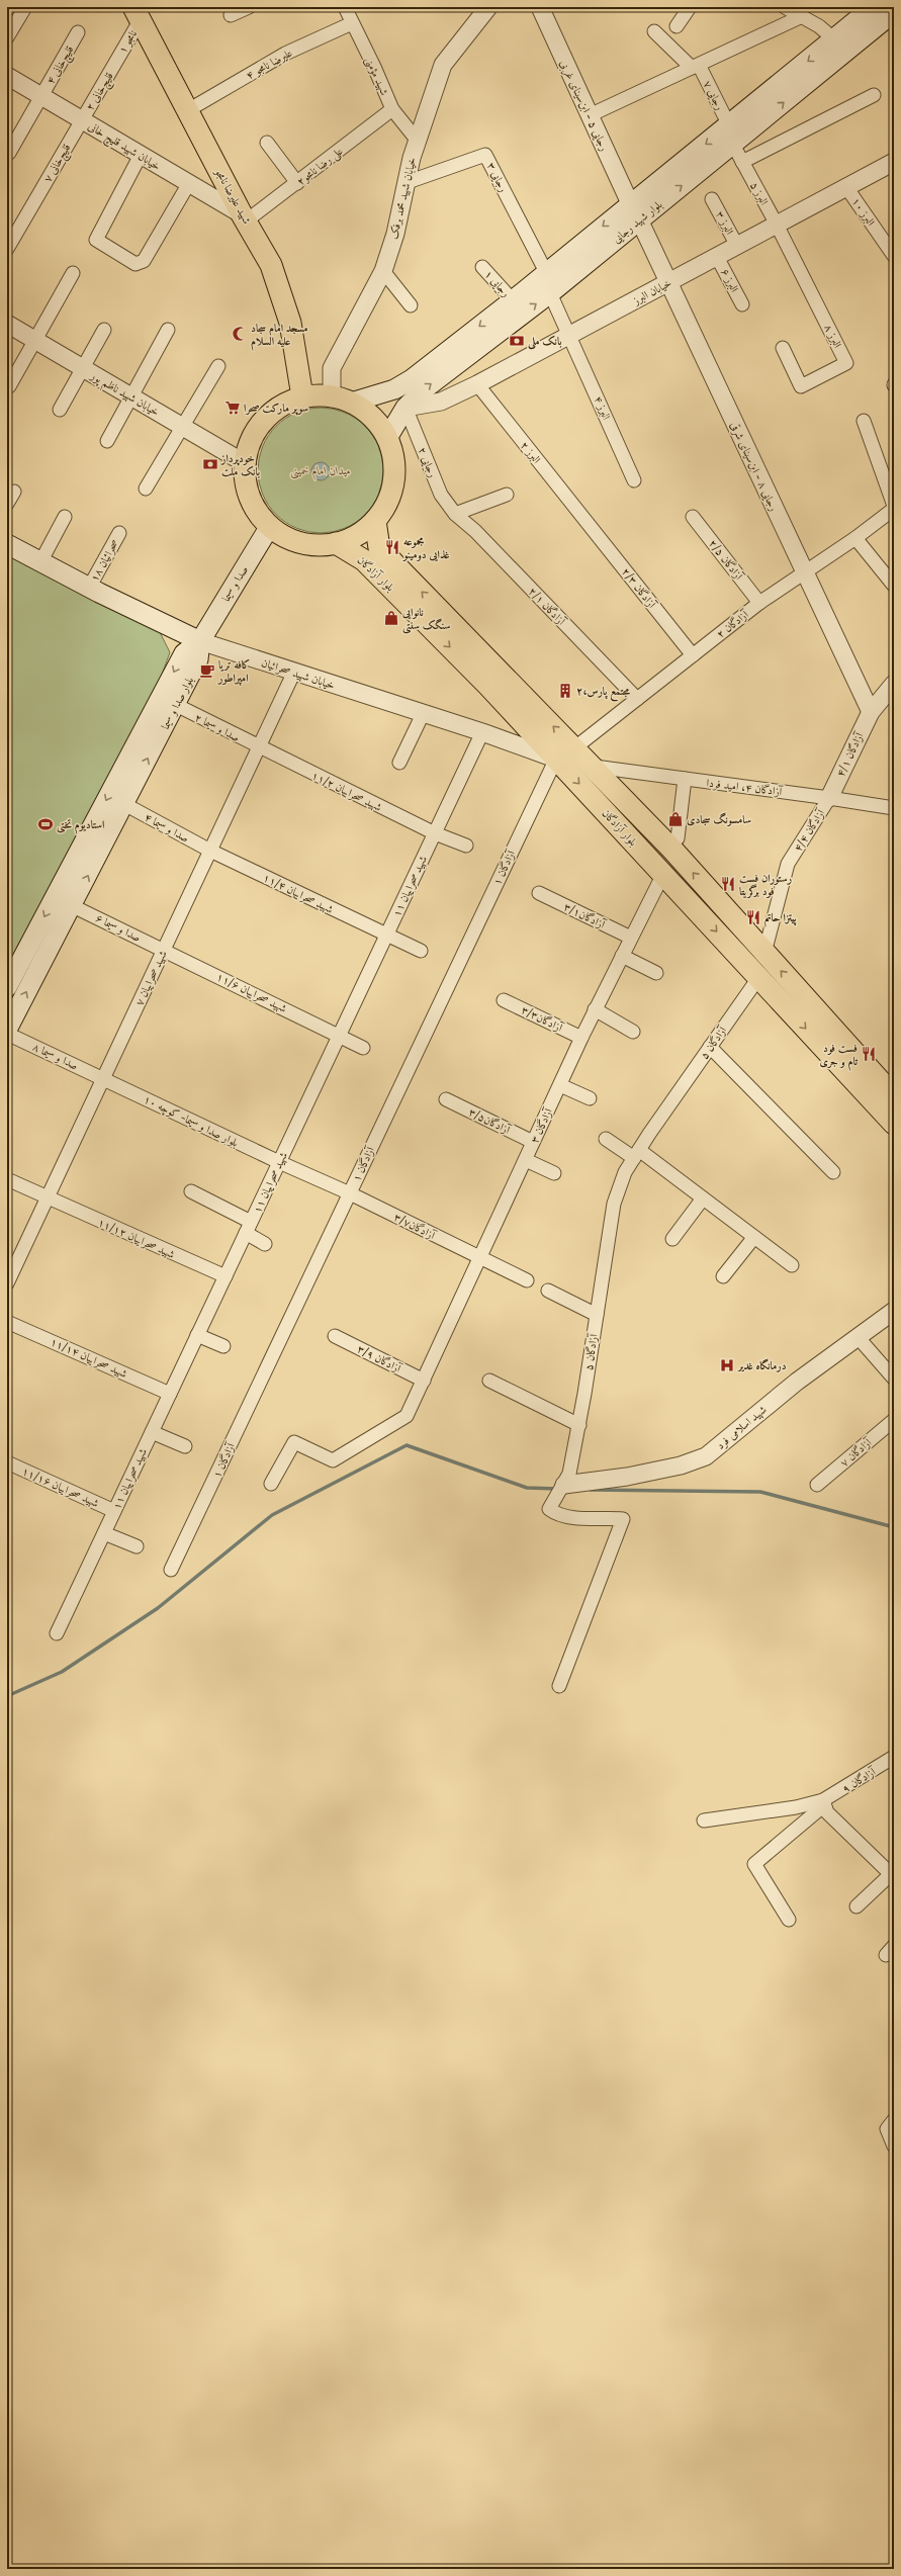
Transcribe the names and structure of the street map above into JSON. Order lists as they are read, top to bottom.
{
  "streets": {
    "main road": [
      "شهید علیرضا نامجو",
      "بلوار شهید رجایی",
      "بلوار آزادگان",
      "صدا و سیما",
      "خیابان شهید صحرائیان",
      "بلوار صدا و سیما"
    ],
    "street": [
      "نامجو ۱",
      "علیرضا نامجو ۴",
      "قلیچ‌خانی ۴",
      "شهید مؤمنی",
      "قلیچ‌خانی ۲",
      "رجایی ۷",
      "رجایی ۵ - ابن‌سینای غربی",
      "خیابان شهید قلیچ خانی",
      "قلیچ‌خانی ۷",
      "علی رضا نامجو۲",
      "رجایی ۳",
      "البرز ۵",
      "خیابان شهید محمد برفک",
      "البرز ۱۰",
      "البرز ۳",
      "البرز ۶",
      "رجایی ۱",
      "خیابان البرز",
      "البرز ۸",
      "خیابان شهید ناظم پور",
      "البرز ۴",
      "البرز ۲",
      "رجایی ۲",
      "رجایی ۸ - ابن‌سینای شرقی",
      "آزادگان ۲/۵",
      "صحرائیان ۱۸",
      "آزادگان ۲/۳",
      "آزادگان ۲/۱",
      "آزادگان ۲",
      "صدا و سیما ۲",
      "آزادگان ۴/۱",
      "آزادگان ۴، امید فردا",
      "شهید صحراییان ۱۱/۲",
      "صدا و سیما ۴",
      "آزادگان ۴/۴",
      "آزادگان ۱",
      "شهید صحراییان ۱۱",
      "شهید صحراییان ۱۱/۴",
      "آزادگان۳/۱",
      "صدا و سیما ۶",
      "شهید صحراییان ۷",
      "شهید صحراییان ۱۱/۶",
      "آزادگان۳/۳",
      "آزادگان ۵",
      "صدا و سیما ۸",
      "بلوار صدا و سيما- كوچه ١٠",
      "آزادگان۳/۵",
      "آزادگان ۳",
      "آزادگان۳/۷",
      "شهید صحراییان ۱۱/۱۲",
      "شهید صحراییان ۱۱/۱۴",
      "آزادگان ۳/۹",
      "شهید اسلامی فرد",
      "آزادگان ۷",
      "شهید صحراییان ۱۱/۱۶",
      "آزادگان ۹"
    ]
  },
  "crossings": [
    ["نامجو ۱", "قلیچ‌خانی ۲"],
    ["نامجو ۱", "شهید علیرضا نامجو"],
    ["علیرضا نامجو ۴", "شهید مؤمنی"],
    ["علیرضا نامجو ۴", "شهید علیرضا نامجو"],
    ["قلیچ‌خانی ۴", "خیابان شهید قلیچ خانی"],
    ["شهید مؤمنی", "علی رضا نامجو۲"],
    ["شهید مؤمنی", "خیابان شهید محمد برفک"],
    ["قلیچ‌خانی ۲", "خیابان شهید قلیچ خانی"],
    ["قلیچ‌خانی ۲", "قلیچ‌خانی ۷"],
    ["رجایی ۷", "بلوار شهید رجایی"],
    ["رجایی ۵ - ابن‌سینای غربی", "بلوار شهید رجایی"],
    ["رجایی ۵ - ابن‌سینای غربی", "رجایی ۸ - ابن‌سینای شرقی"],
    ["خیابان شهید قلیچ خانی", "قلیچ‌خانی ۷"],
    ["خیابان شهید قلیچ خانی", "علی رضا نامجو۲"],
    ["خیابان شهید قلیچ خانی", "شهید علیرضا نامجو"],
    ["علی رضا نامجو۲", "شهید علیرضا نامجو"],
    ["رجایی ۳", "خیابان شهید محمد برفک"],
    ["رجایی ۳", "بلوار شهید رجایی"],
    ["البرز ۵", "بلوار شهید رجایی"],
    ["البرز ۵", "خیابان البرز"],
    ["البرز ۵", "البرز ۸"],
    ["خیابان شهید محمد برفک", "بلوار شهید رجایی"],
    ["البرز ۱۰", "خیابان البرز"],
    ["بلوار شهید رجایی", "رجایی ۱"],
    ["بلوار شهید رجایی", "خیابان البرز"],
    ["بلوار شهید رجایی", "البرز ۴"],
    ["بلوار شهید رجایی", "رجایی ۲"],
    ["بلوار شهید رجایی", "رجایی ۸ - ابن‌سینای شرقی"],
    ["البرز ۳", "خیابان البرز"],
    ["البرز ۶", "خیابان البرز"],
    ["خیابان البرز", "البرز ۸"],
    ["خیابان البرز", "البرز ۴"],
    ["خیابان البرز", "البرز ۲"],
    ["خیابان البرز", "رجایی ۲"],
    ["خیابان البرز", "رجایی ۸ - ابن‌سینای شرقی"],
    ["البرز ۲", "آزادگان ۲/۳"],
    ["رجایی ۲", "آزادگان ۲/۱"],
    ["رجایی ۸ - ابن‌سینای شرقی", "آزادگان ۲"],
    ["رجایی ۸ - ابن‌سینای شرقی", "آزادگان ۴/۱"],
    ["آزادگان ۲/۵", "آزادگان ۲"],
    ["صحرائیان ۱۸", "خیابان شهید صحرائیان"],
    ["بلوار آزادگان", "آزادگان ۲"],
    ["بلوار آزادگان", "خیابان شهید صحرائیان"],
    ["بلوار آزادگان", "آزادگان ۴، امید فردا"],
    ["بلوار آزادگان", "آزادگان ۴/۴"],
    ["بلوار آزادگان", "آزادگان ۱"],
    ["بلوار آزادگان", "آزادگان ۵"],
    ["بلوار آزادگان", "آزادگان ۳"],
    ["صدا و سیما", "خیابان شهید صحرائیان"],
    ["صدا و سیما", "بلوار صدا و سیما"],
    ["آزادگان ۲/۳", "آزادگان ۲"],
    ["آزادگان ۲/۱", "آزادگان ۲"],
    ["خیابان شهید صحرائیان", "بلوار صدا و سیما"],
    ["خیابان شهید صحرائیان", "آزادگان ۱"],
    ["خیابان شهید صحرائیان", "شهید صحراییان ۱۱"],
    ["خیابان شهید صحرائیان", "شهید صحراییان ۷"],
    ["بلوار صدا و سیما", "صدا و سیما ۲"],
    ["بلوار صدا و سیما", "صدا و سیما ۴"],
    ["بلوار صدا و سیما", "صدا و سیما ۶"],
    ["صدا و سیما ۲", "شهید صحراییان ۱۱/۲"],
    ["صدا و سیما ۲", "شهید صحراییان ۷"],
    ["آزادگان ۴/۱", "آزادگان ۴، امید فردا"],
    ["آزادگان ۴/۱", "آزادگان ۴/۴"],
    ["آزادگان ۴، امید فردا", "آزادگان ۴/۴"],
    ["شهید صحراییان ۱۱/۲", "شهید صحراییان ۱۱"],
    ["شهید صحراییان ۱۱/۲", "شهید صحراییان ۷"],
    ["صدا و سیما ۴", "شهید صحراییان ۱۱/۴"],
    ["صدا و سیما ۴", "شهید صحراییان ۷"],
    ["آزادگان ۱", "بلوار صدا و سيما- كوچه ١٠"],
    ["آزادگان ۱", "آزادگان۳/۷"],
    ["شهید صحراییان ۱۱", "شهید صحراییان ۱۱/۴"],
    ["شهید صحراییان ۱۱", "شهید صحراییان ۱۱/۶"],
    ["شهید صحراییان ۱۱", "بلوار صدا و سيما- كوچه ١٠"],
    ["شهید صحراییان ۱۱", "شهید صحراییان ۱۱/۱۲"],
    ["شهید صحراییان ۱۱", "شهید صحراییان ۱۱/۱۴"],
    ["شهید صحراییان ۱۱", "شهید صحراییان ۱۱/۱۶"],
    ["شهید صحراییان ۱۱/۴", "شهید صحراییان ۷"],
    ["آزادگان۳/۱", "آزادگان ۳"],
    ["صدا و سیما ۶", "شهید صحراییان ۷"],
    ["صدا و سیما ۶", "شهید صحراییان ۱۱/۶"],
    ["شهید صحراییان ۷", "شهید صحراییان ۱۱/۶"],
    ["شهید صحراییان ۷", "صدا و سیما ۸"],
    ["شهید صحراییان ۷", "بلوار صدا و سيما- كوچه ١٠"],
    ["شهید صحراییان ۷", "شهید صحراییان ۱۱/۱۲"],
    ["آزادگان۳/۳", "آزادگان ۳"],
    ["آزادگان ۵", "شهید اسلامی فرد"],
    ["صدا و سیما ۸", "بلوار صدا و سيما- كوچه ١٠"],
    ["بلوار صدا و سيما- كوچه ١٠", "آزادگان۳/۷"],
    ["آزادگان۳/۵", "آزادگان ۳"],
    ["آزادگان ۳", "آزادگان۳/۷"],
    ["آزادگان ۳", "آزادگان ۳/۹"]
  ],
  "parks": ["میدان امام خمینی"],
  "places": {
    "mosque": ["مسجد امام سجاد علیه السلام"],
    "bank": ["بانک ملی", "خودپرداز بانک ملت"],
    "supermarket": ["سوپر مارکت صحرا"],
    "restaurant": [
      "مجموعه غذایى دومینو",
      "رستوران فست فود برگریتا",
      "پیتزا حاتم",
      "فست فود تام و جرى"
    ],
    "shop": ["نانوایی سنگک سنتی", "سامسونگ سجادی"],
    "cafe": ["کافه تریا امپراطور"],
    "building": ["۲،مجتمع پارس"],
    "sports": ["استادیوم تختی"],
    "hospital": ["درمانگاه غدیر"]
  }
}
